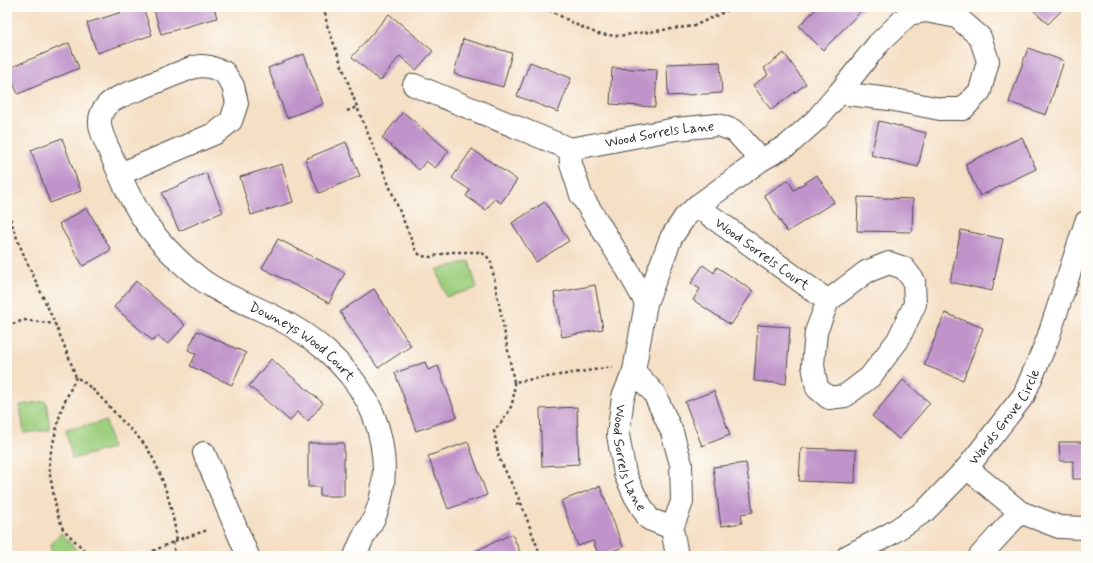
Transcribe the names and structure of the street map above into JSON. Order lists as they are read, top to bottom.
{
  "streets": {
    "street": [
      "Wood Sorrels Lane",
      "Wood Sorrels Court",
      "Downeys Wood Court",
      "Wards Grove Circle"
    ]
  },
  "crossings": [
    ["Wood Sorrels Lane", "Wood Sorrels Court"]
  ]
}
